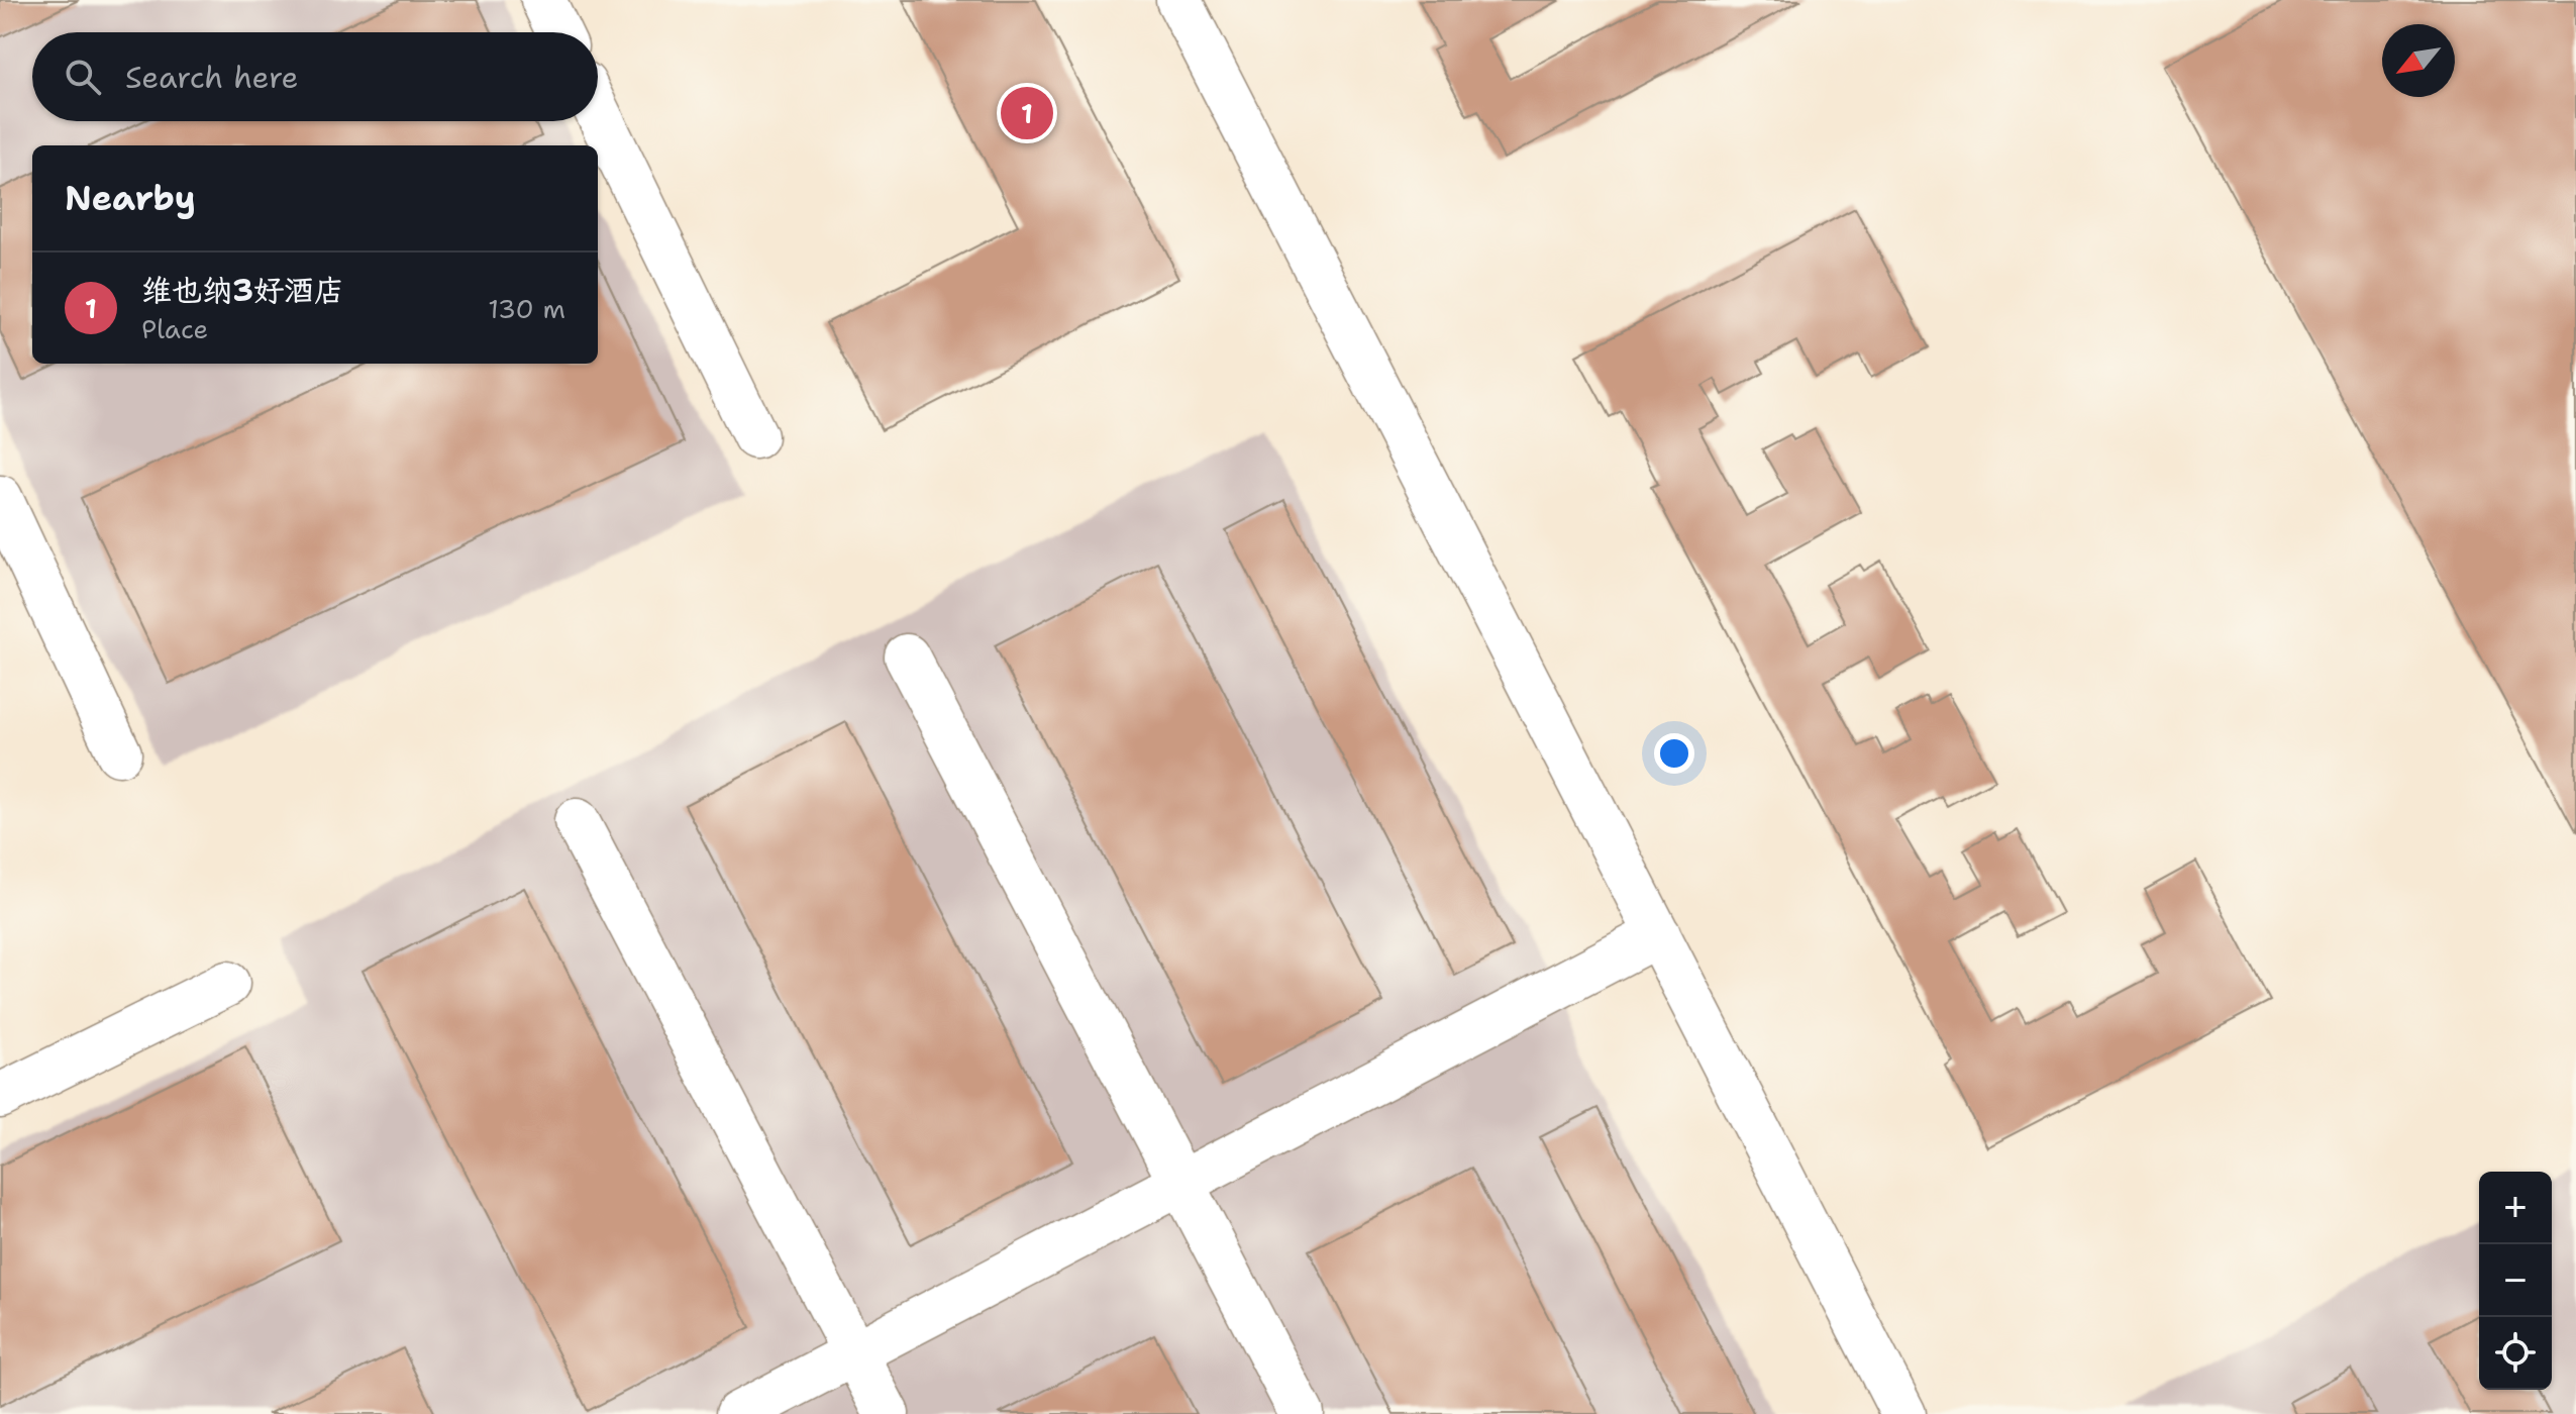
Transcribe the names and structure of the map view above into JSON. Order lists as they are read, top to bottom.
{
  "north": "bottom left",
  "page": {
    "search": "Search here",
    "pins": "1",
    "heading": "Nearby",
    "list": [
      {
        "mark": "1",
        "name": "维也纳3好酒店",
        "note": "Place",
        "value": "130 m"
      }
    ],
    "map_buttons": ["+", "−"]
  }
}
